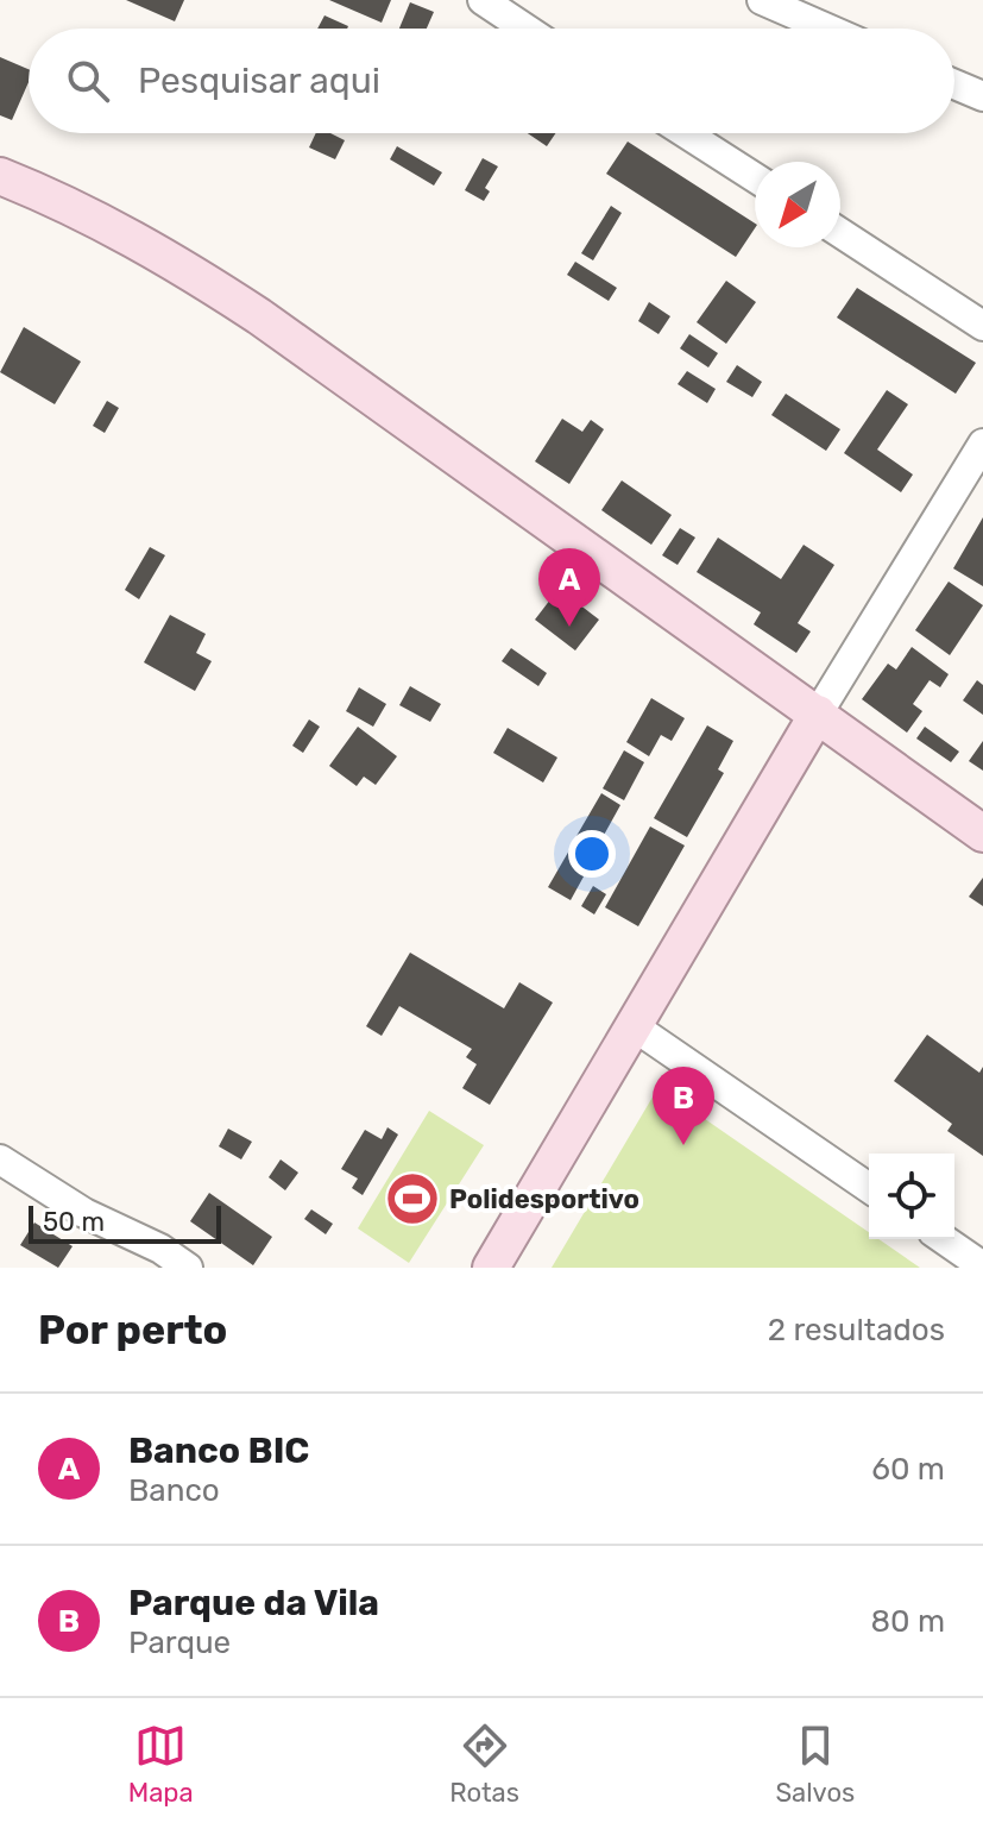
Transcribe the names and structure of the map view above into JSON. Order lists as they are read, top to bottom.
{
  "places": {
    "sports": ["Polidesportivo"]
  },
  "scale_bar": "50 m",
  "north": "bottom left",
  "page": {
    "search": "Pesquisar aqui",
    "pins": ["A", "B"],
    "scale": "50 m",
    "heading": ["Por perto", "2 resultados"],
    "list": [
      {
        "mark": "A",
        "name": "Banco BIC",
        "note": "Banco",
        "value": "60 m"
      },
      {
        "mark": "B",
        "name": "Parque da Vila",
        "note": "Parque",
        "value": "80 m"
      }
    ],
    "nav": ["Mapa", "Rotas", "Salvos"]
  }
}
